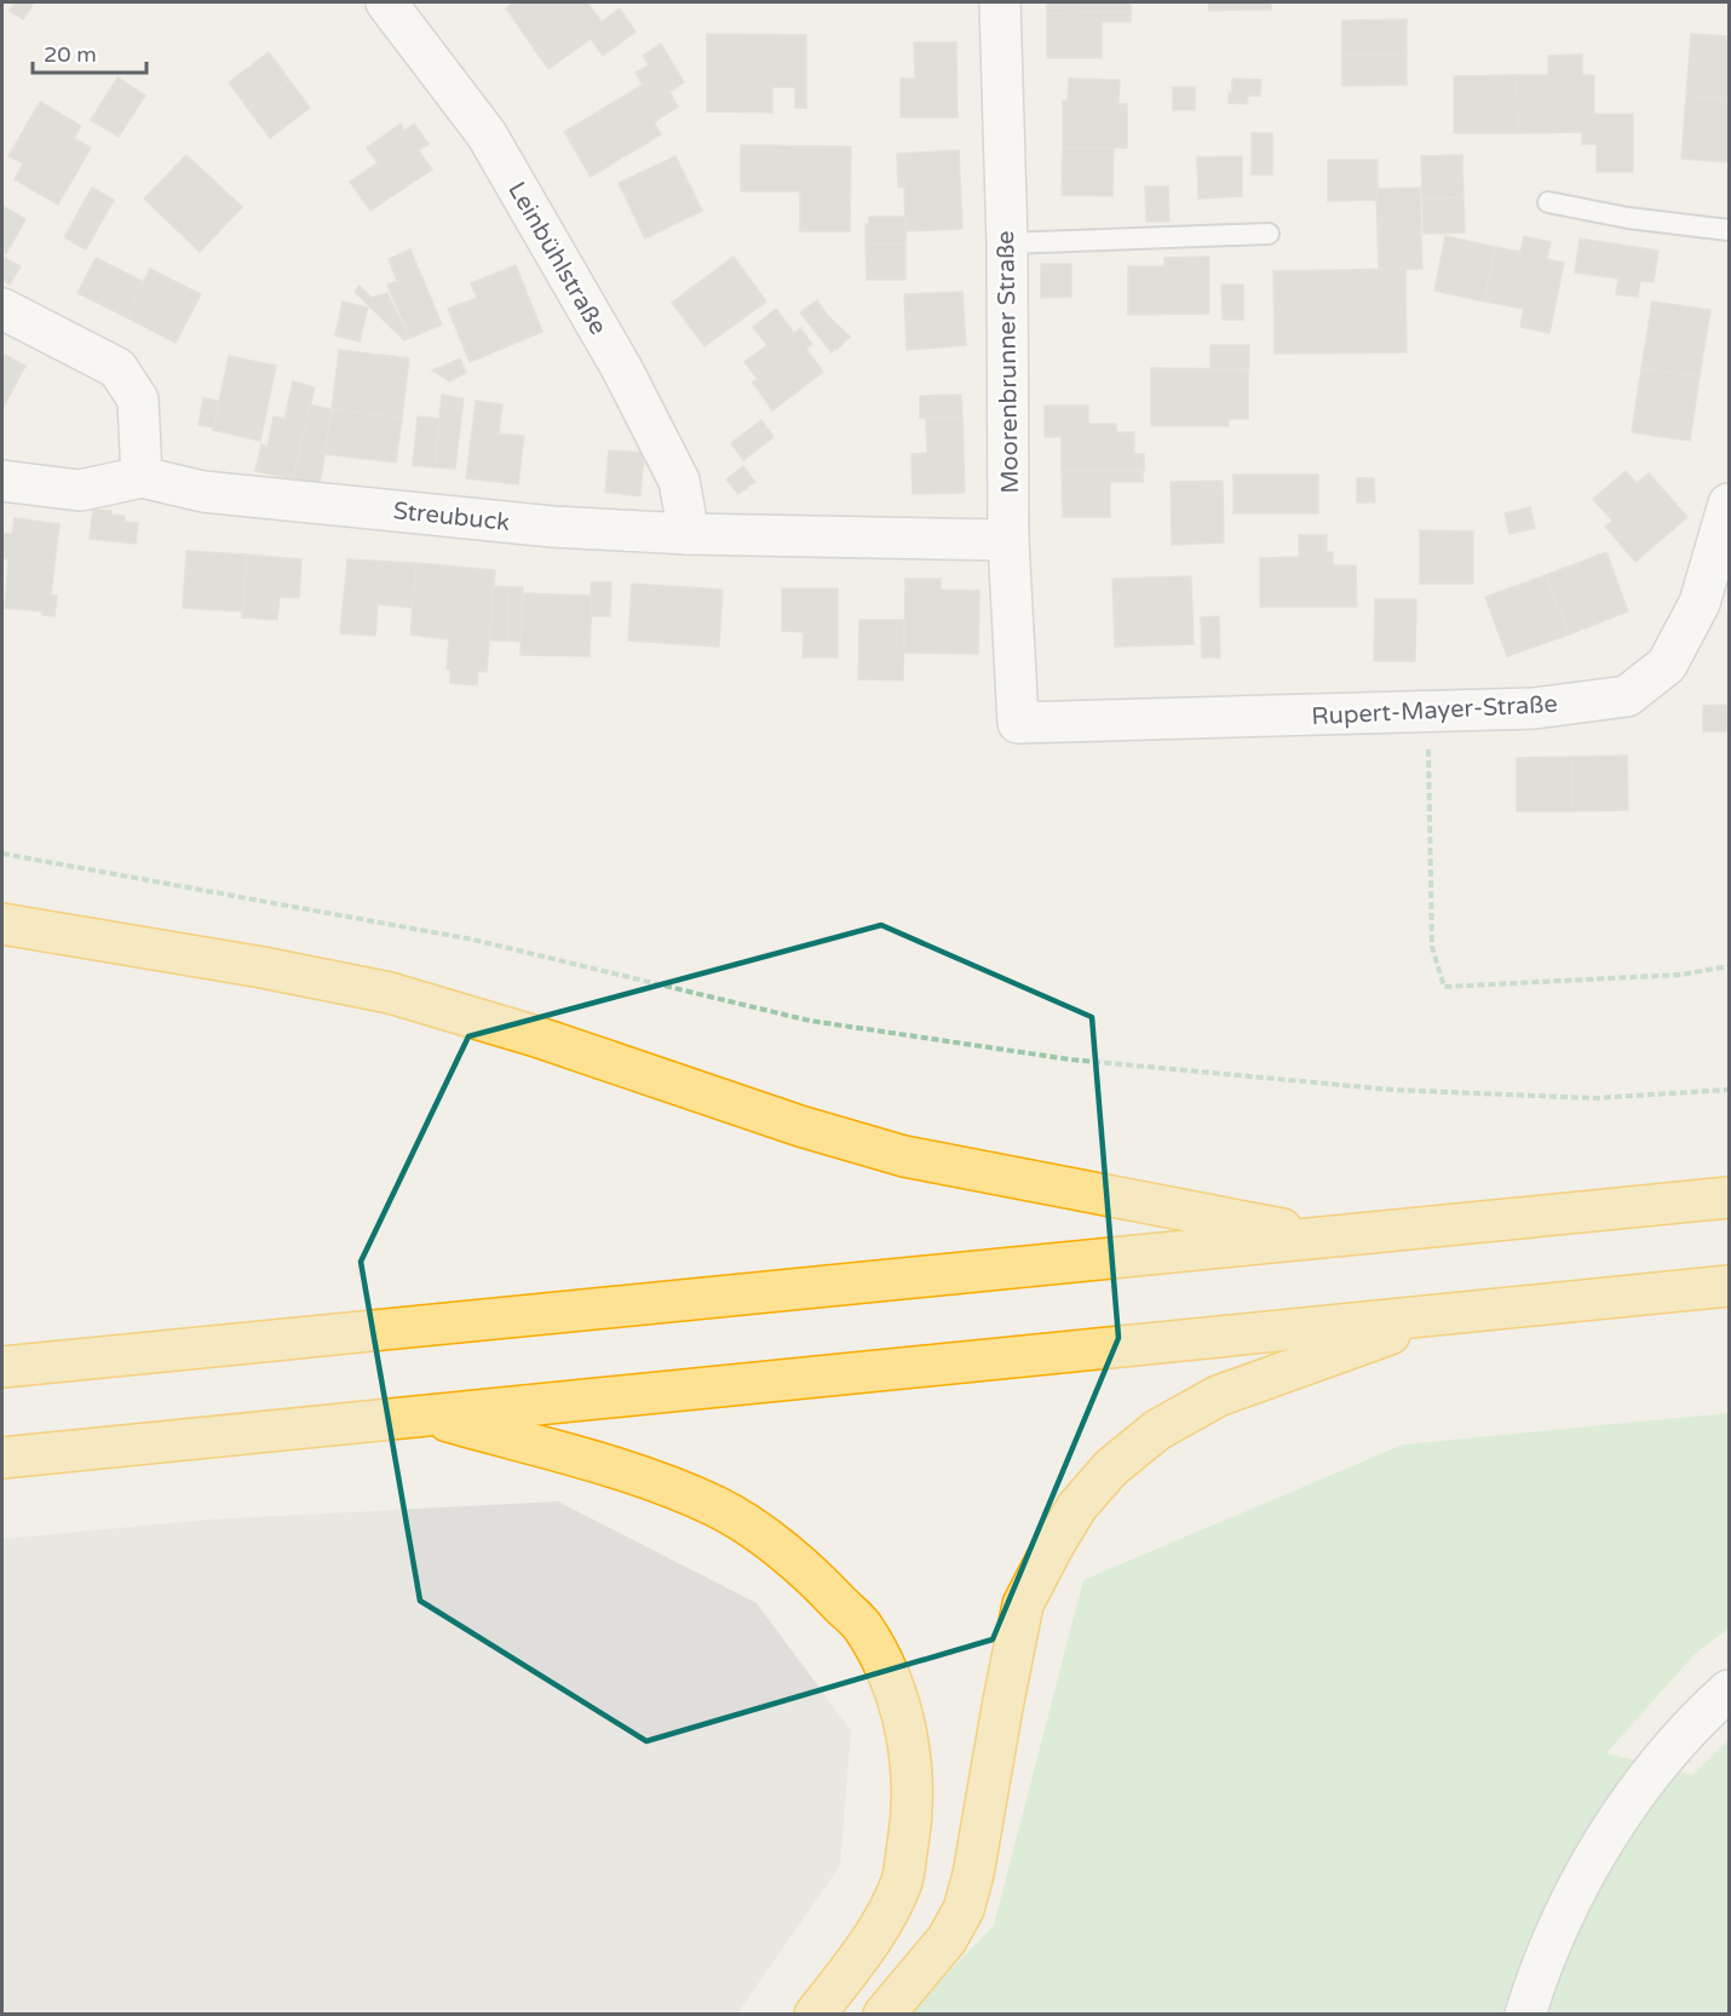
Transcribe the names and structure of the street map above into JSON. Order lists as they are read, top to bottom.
{
  "streets": {
    "street": [
      "Leinbühlstraße",
      "Moorenbrunner Straße",
      "Streubuck",
      "Rupert-Mayer-Straße"
    ]
  },
  "crossings": [
    ["Leinbühlstraße", "Streubuck"],
    ["Moorenbrunner Straße", "Streubuck"],
    ["Moorenbrunner Straße", "Rupert-Mayer-Straße"]
  ],
  "scale_bar": "20 m"
}
